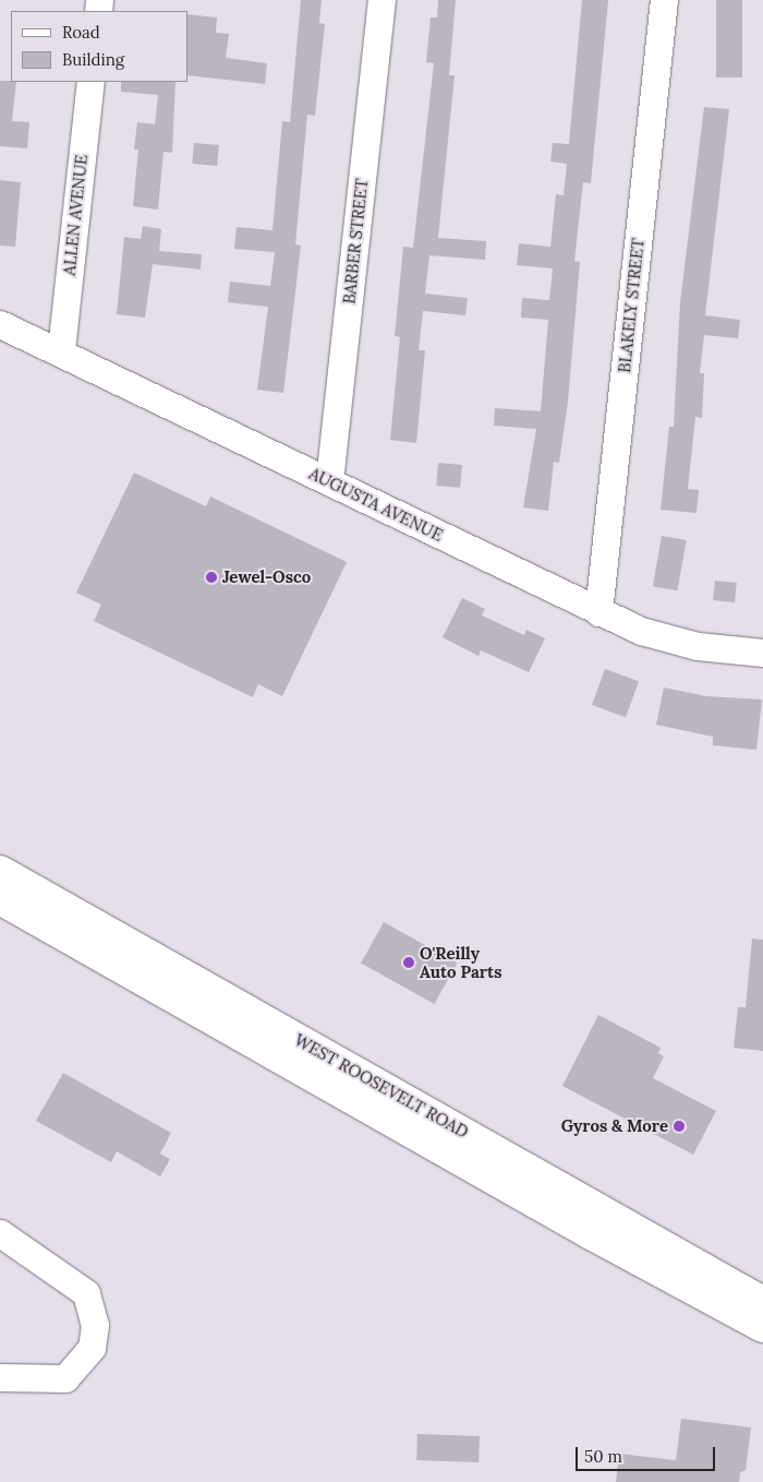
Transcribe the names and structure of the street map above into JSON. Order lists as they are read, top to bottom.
{
  "streets": {
    "main road": ["WEST ROOSEVELT ROAD"],
    "street": [
      "ALLEN AVENUE",
      "BARBER STREET",
      "BLAKELY STREET",
      "AUGUSTA AVENUE"
    ]
  },
  "crossings": [
    ["ALLEN AVENUE", "AUGUSTA AVENUE"],
    ["BARBER STREET", "AUGUSTA AVENUE"],
    ["BLAKELY STREET", "AUGUSTA AVENUE"]
  ],
  "places": ["Jewel-Osco", "O'Reilly Auto Parts", "Gyros & More"],
  "legend": ["Road", "Building"],
  "scale_bar": "50 m"
}
